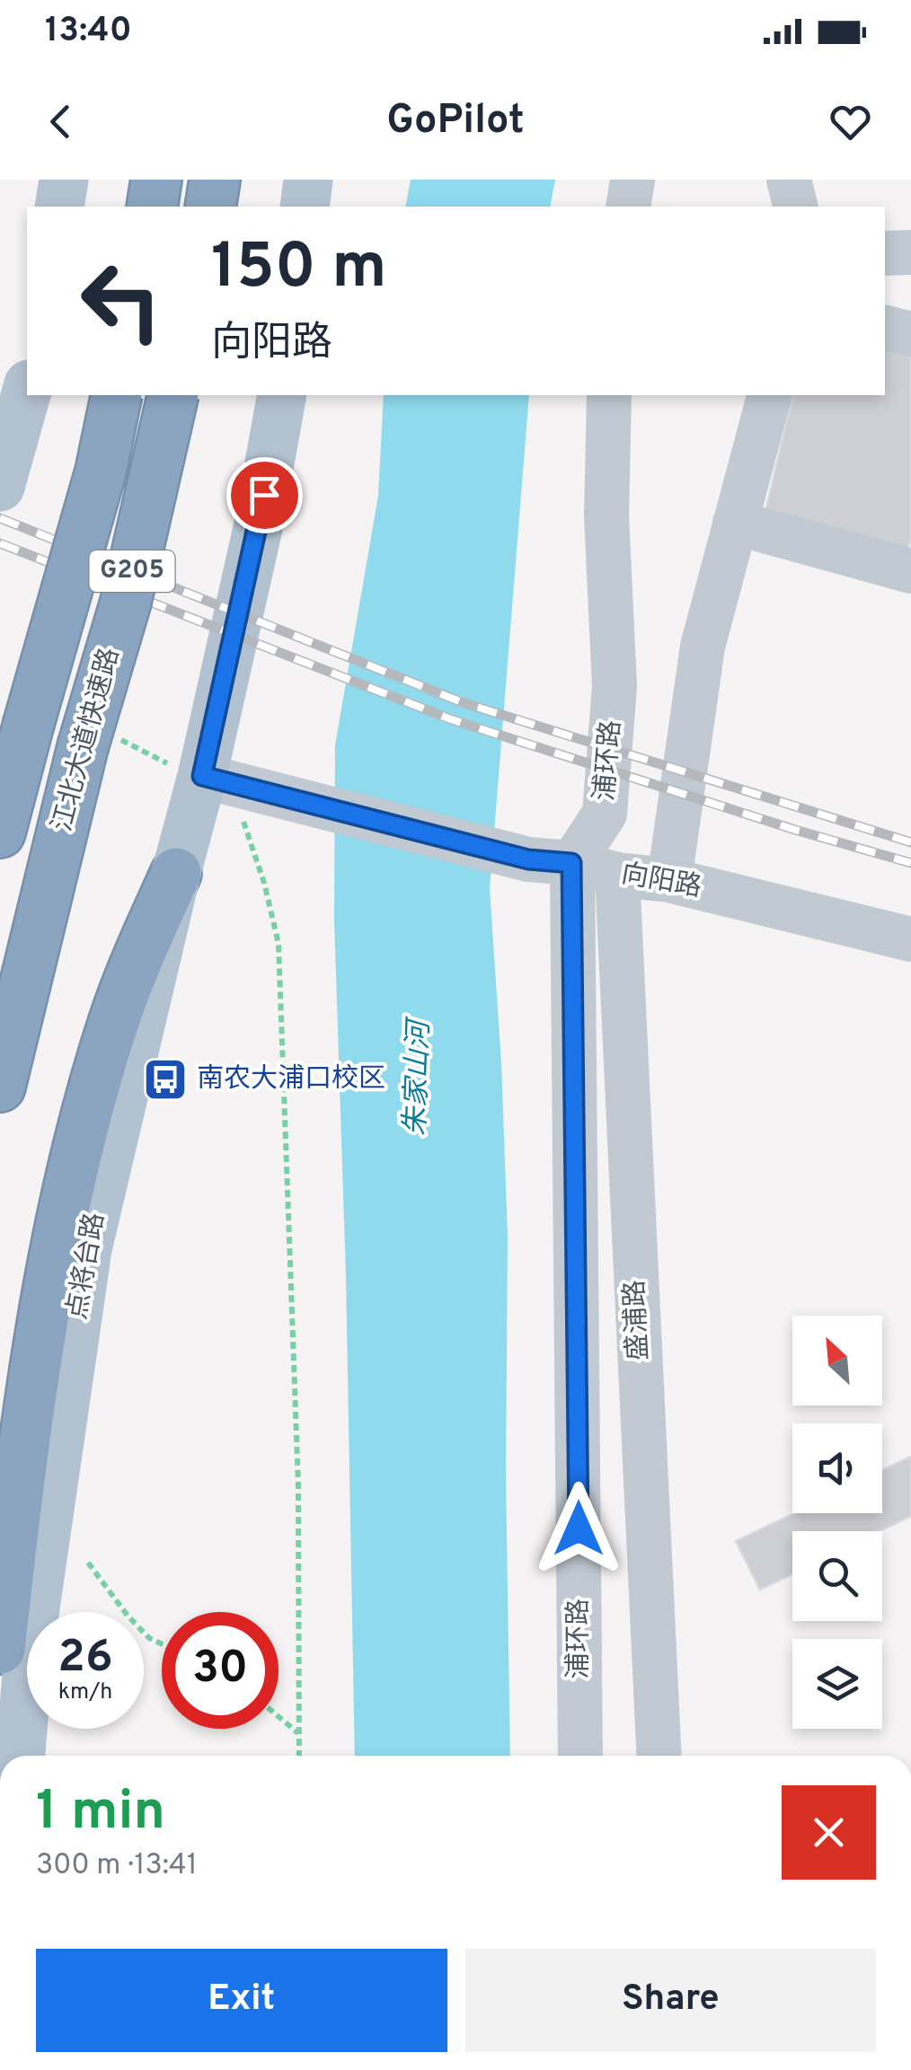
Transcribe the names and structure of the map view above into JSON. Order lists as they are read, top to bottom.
{
  "streets": {
    "highway": ["G205", "江北大道快速路"],
    "main road": ["点将台路"],
    "street": ["浦环路", "向阳路", "盛浦路"]
  },
  "crossings": [
    ["浦环路", "向阳路"],
    ["向阳路", "点将台路"],
    ["向阳路", "盛浦路"]
  ],
  "water": ["朱家山河"],
  "places": {
    "bus stop": ["南农大浦口校区"]
  },
  "north": "top left",
  "page": {
    "status": "13:40",
    "header": "GoPilot",
    "turn": ["150 m", "向阳路"],
    "speed": "26 km/h",
    "limit": "30",
    "heading": ["1 min", "300 m · 13:41"],
    "buttons": ["Exit", "Share"]
  }
}
